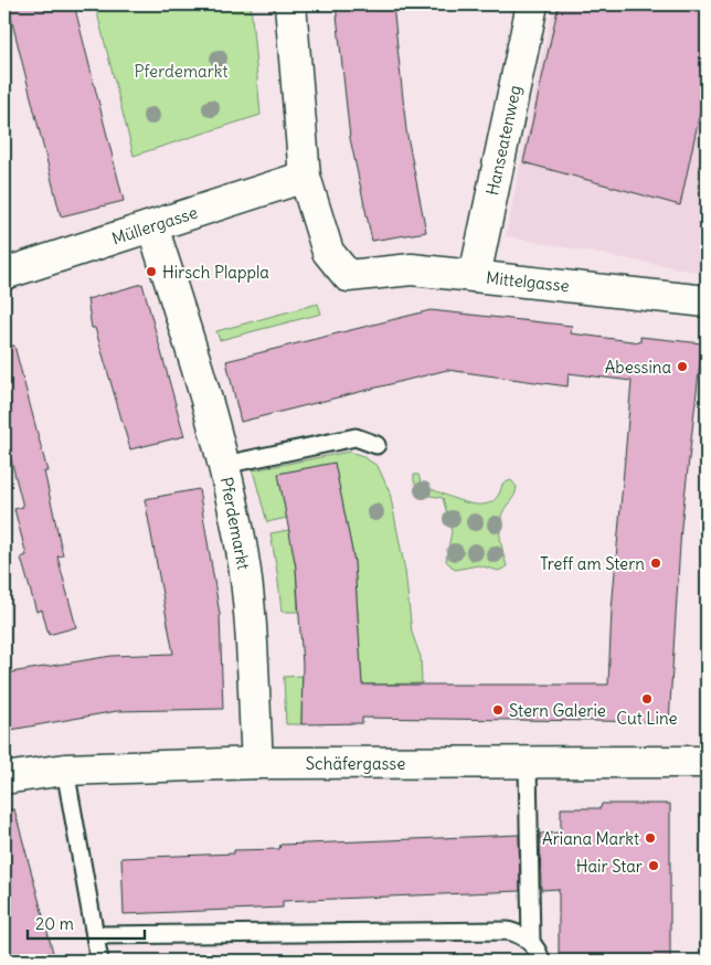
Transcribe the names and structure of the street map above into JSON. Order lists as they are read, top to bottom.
{
  "streets": {
    "street": [
      "Hanseatenweg",
      "Müllergasse",
      "Mittelgasse",
      "Pferdemarkt",
      "Schäfergasse"
    ]
  },
  "crossings": [
    ["Hanseatenweg", "Mittelgasse"],
    ["Müllergasse", "Mittelgasse"],
    ["Müllergasse", "Pferdemarkt"],
    ["Pferdemarkt", "Schäfergasse"]
  ],
  "parks": ["Pferdemarkt"],
  "places": [
    "Hirsch Plappla",
    "Abessina",
    "Treff am Stern",
    "Cut Line",
    "Stern Galerie",
    "Ariana Markt",
    "Hair Star"
  ],
  "scale_bar": "20 m"
}
